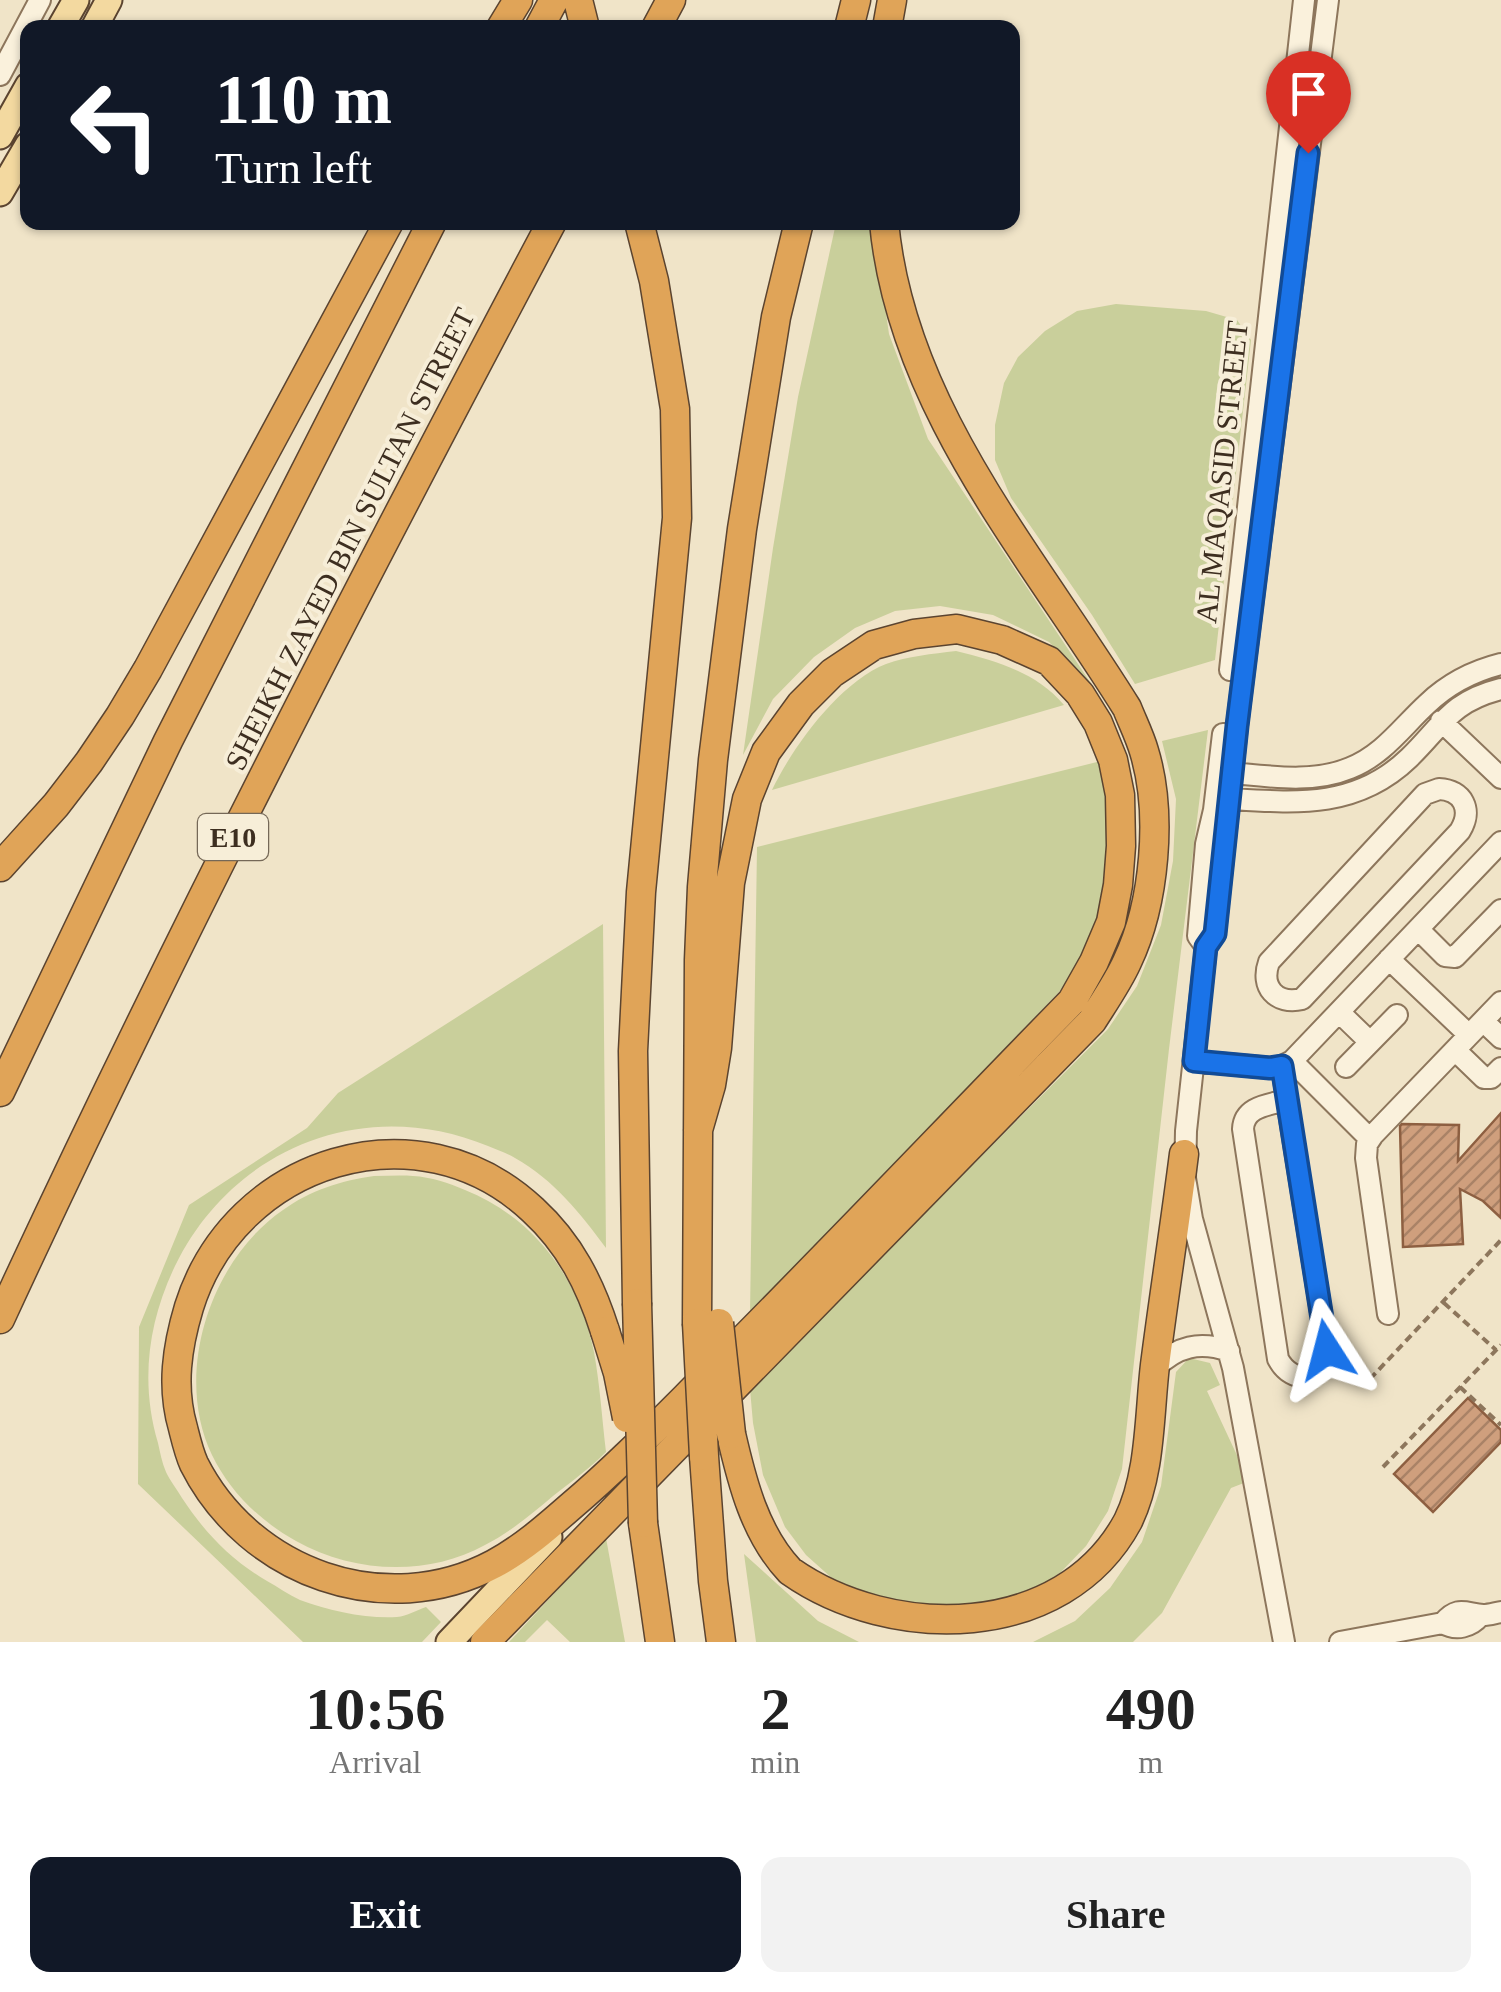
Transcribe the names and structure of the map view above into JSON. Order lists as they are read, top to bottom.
{
  "streets": {
    "highway": ["SHEIKH ZAYED BIN SULTAN STREET", "E10"],
    "street": ["AL MAQASID STREET"]
  },
  "page": {
    "turn": ["110 m", "Turn left"],
    "eta": [
      "10:56",
      "Arrival",
      "2",
      "min",
      "490",
      "m"
    ],
    "buttons": ["Exit", "Share"]
  }
}
